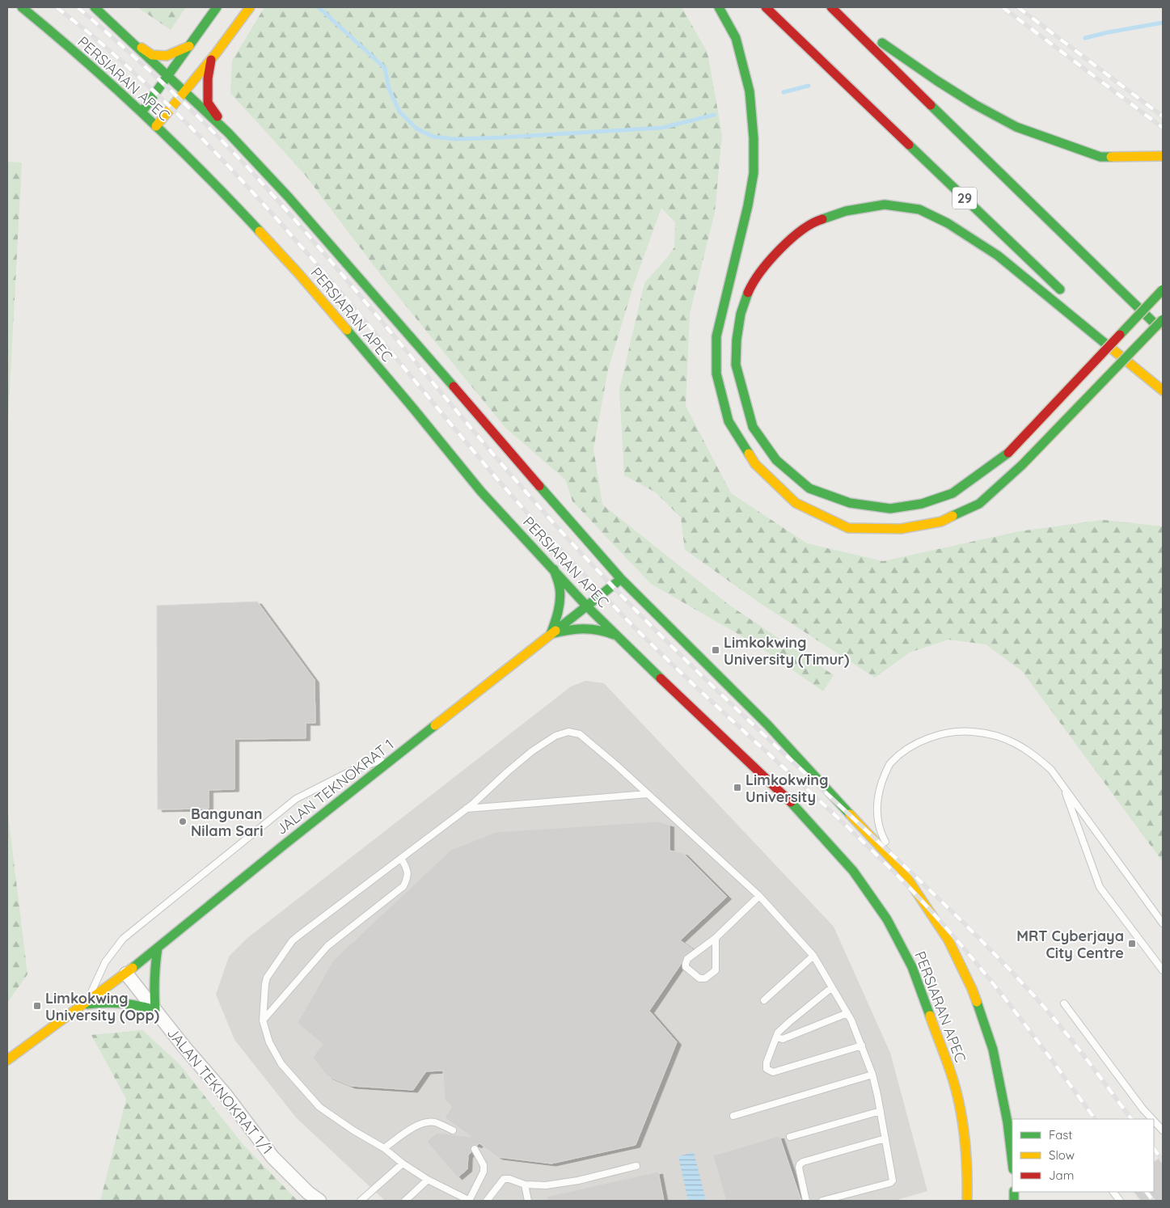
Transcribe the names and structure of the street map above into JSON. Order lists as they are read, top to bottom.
{
  "streets": {
    "main road": ["PERSIARAN APEC", "29", "JALAN TEKNOKRAT 1"],
    "street": ["JALAN TEKNOKRAT 1/1"]
  },
  "crossings": [
    ["PERSIARAN APEC", "JALAN TEKNOKRAT 1"],
    ["JALAN TEKNOKRAT 1", "JALAN TEKNOKRAT 1/1"]
  ],
  "places": {
    "transit": [
      "Limkokwing University (Timur)",
      "Limkokwing University",
      "MRT Cyberjaya City Centre",
      "Limkokwing University (Opp)"
    ],
    "other": ["Bangunan Nilam Sari"]
  },
  "legend": ["Fast", "Slow", "Jam"]
}
